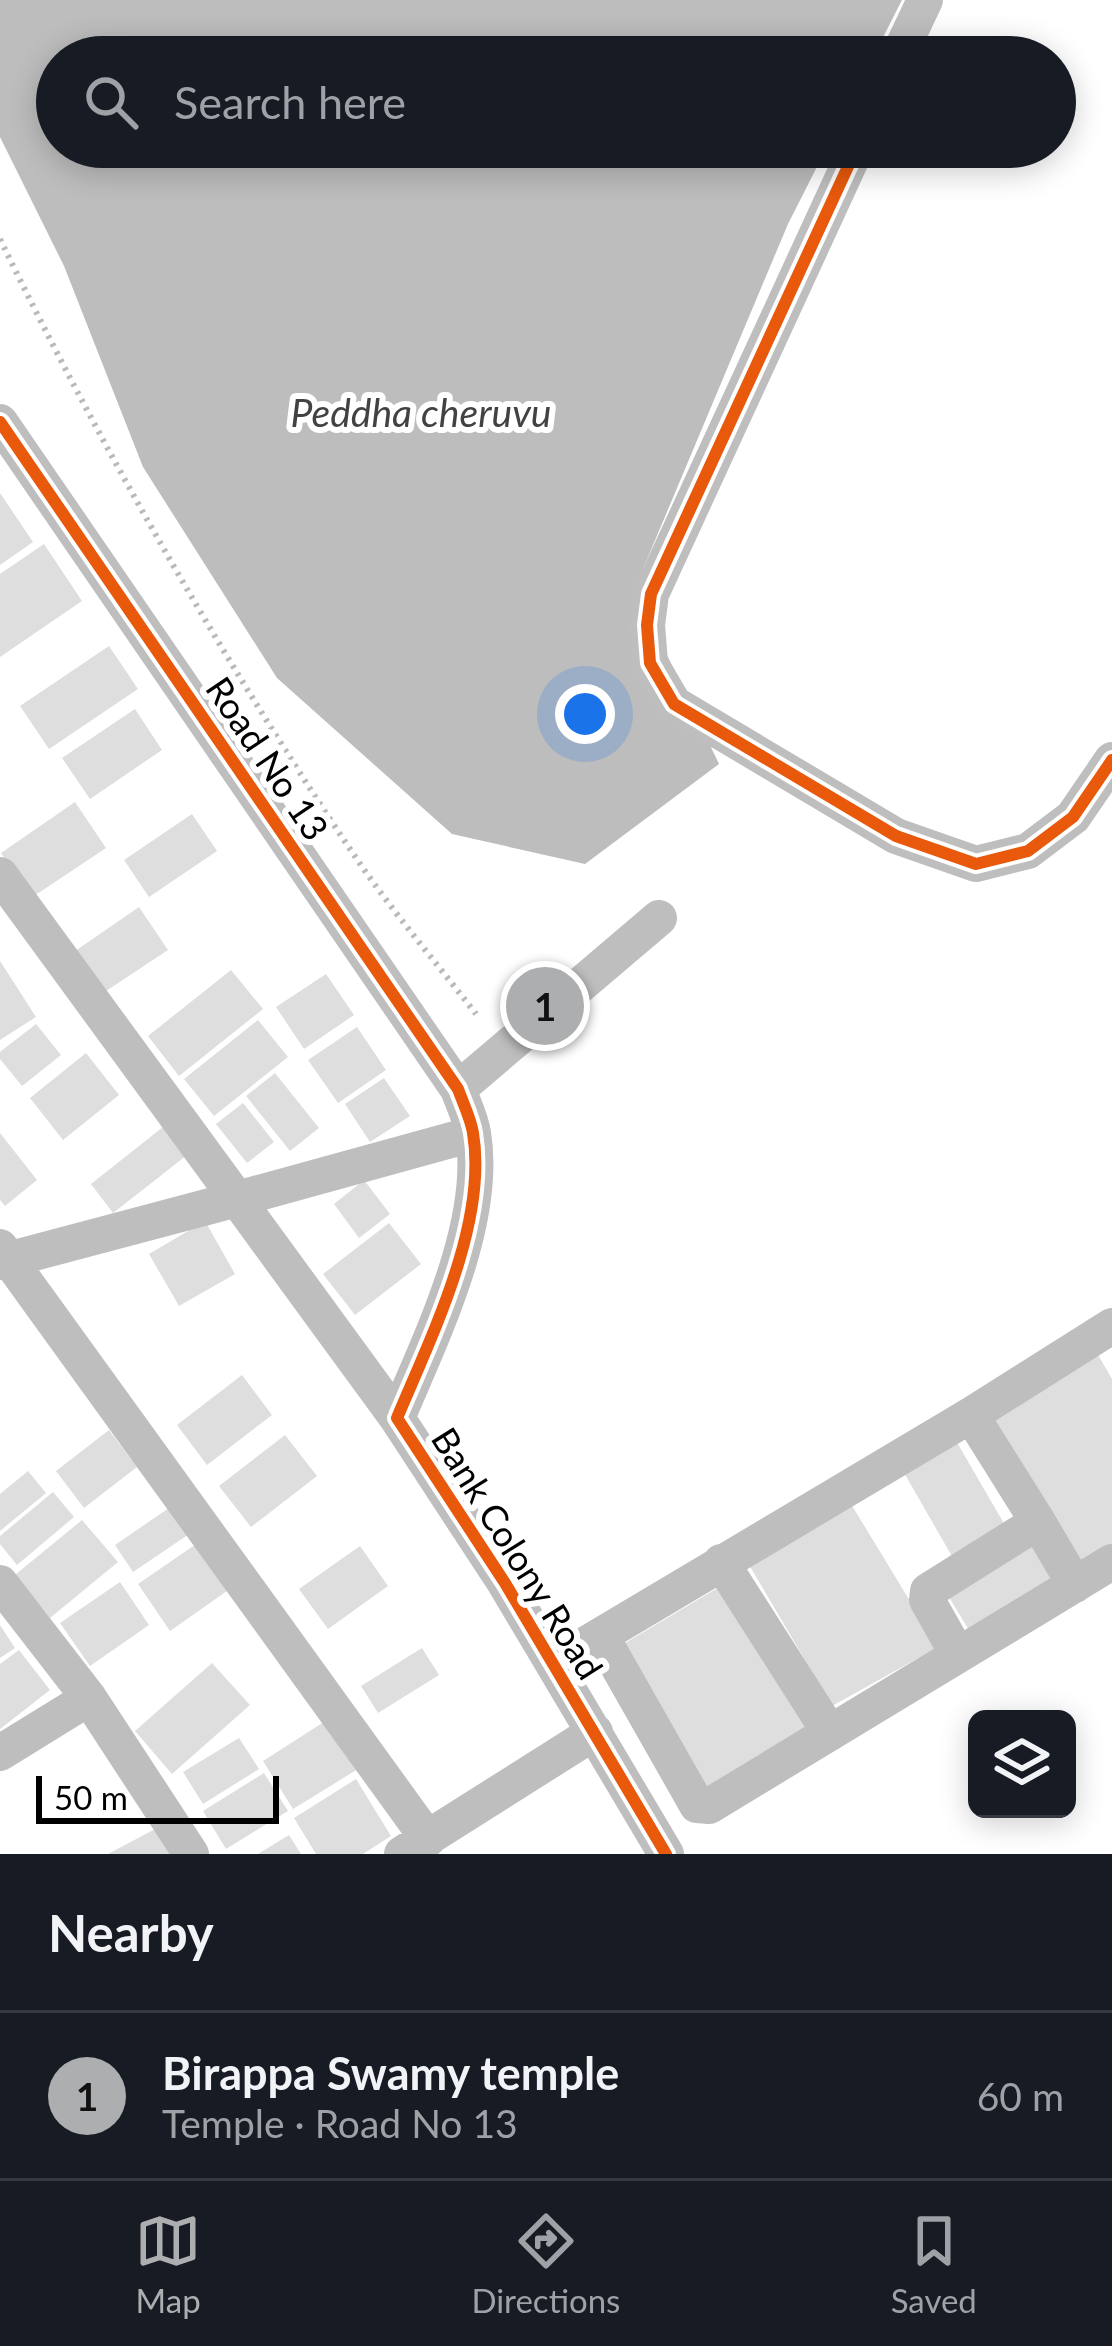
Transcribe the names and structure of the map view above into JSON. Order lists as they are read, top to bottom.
{
  "streets": {
    "street": ["Road No 13", "Bank Colony Road"]
  },
  "crossings": [
    ["Road No 13", "Bank Colony Road"]
  ],
  "water": ["Peddha cheruvu"],
  "scale_bar": "50 m",
  "page": {
    "search": "Search here",
    "pins": "1",
    "scale": "50 m",
    "heading": "Nearby",
    "list": [
      {
        "mark": "1",
        "name": "Birappa Swamy temple",
        "note": "Temple · Road No 13",
        "value": "60 m"
      }
    ],
    "nav": ["Map", "Directions", "Saved"]
  }
}
